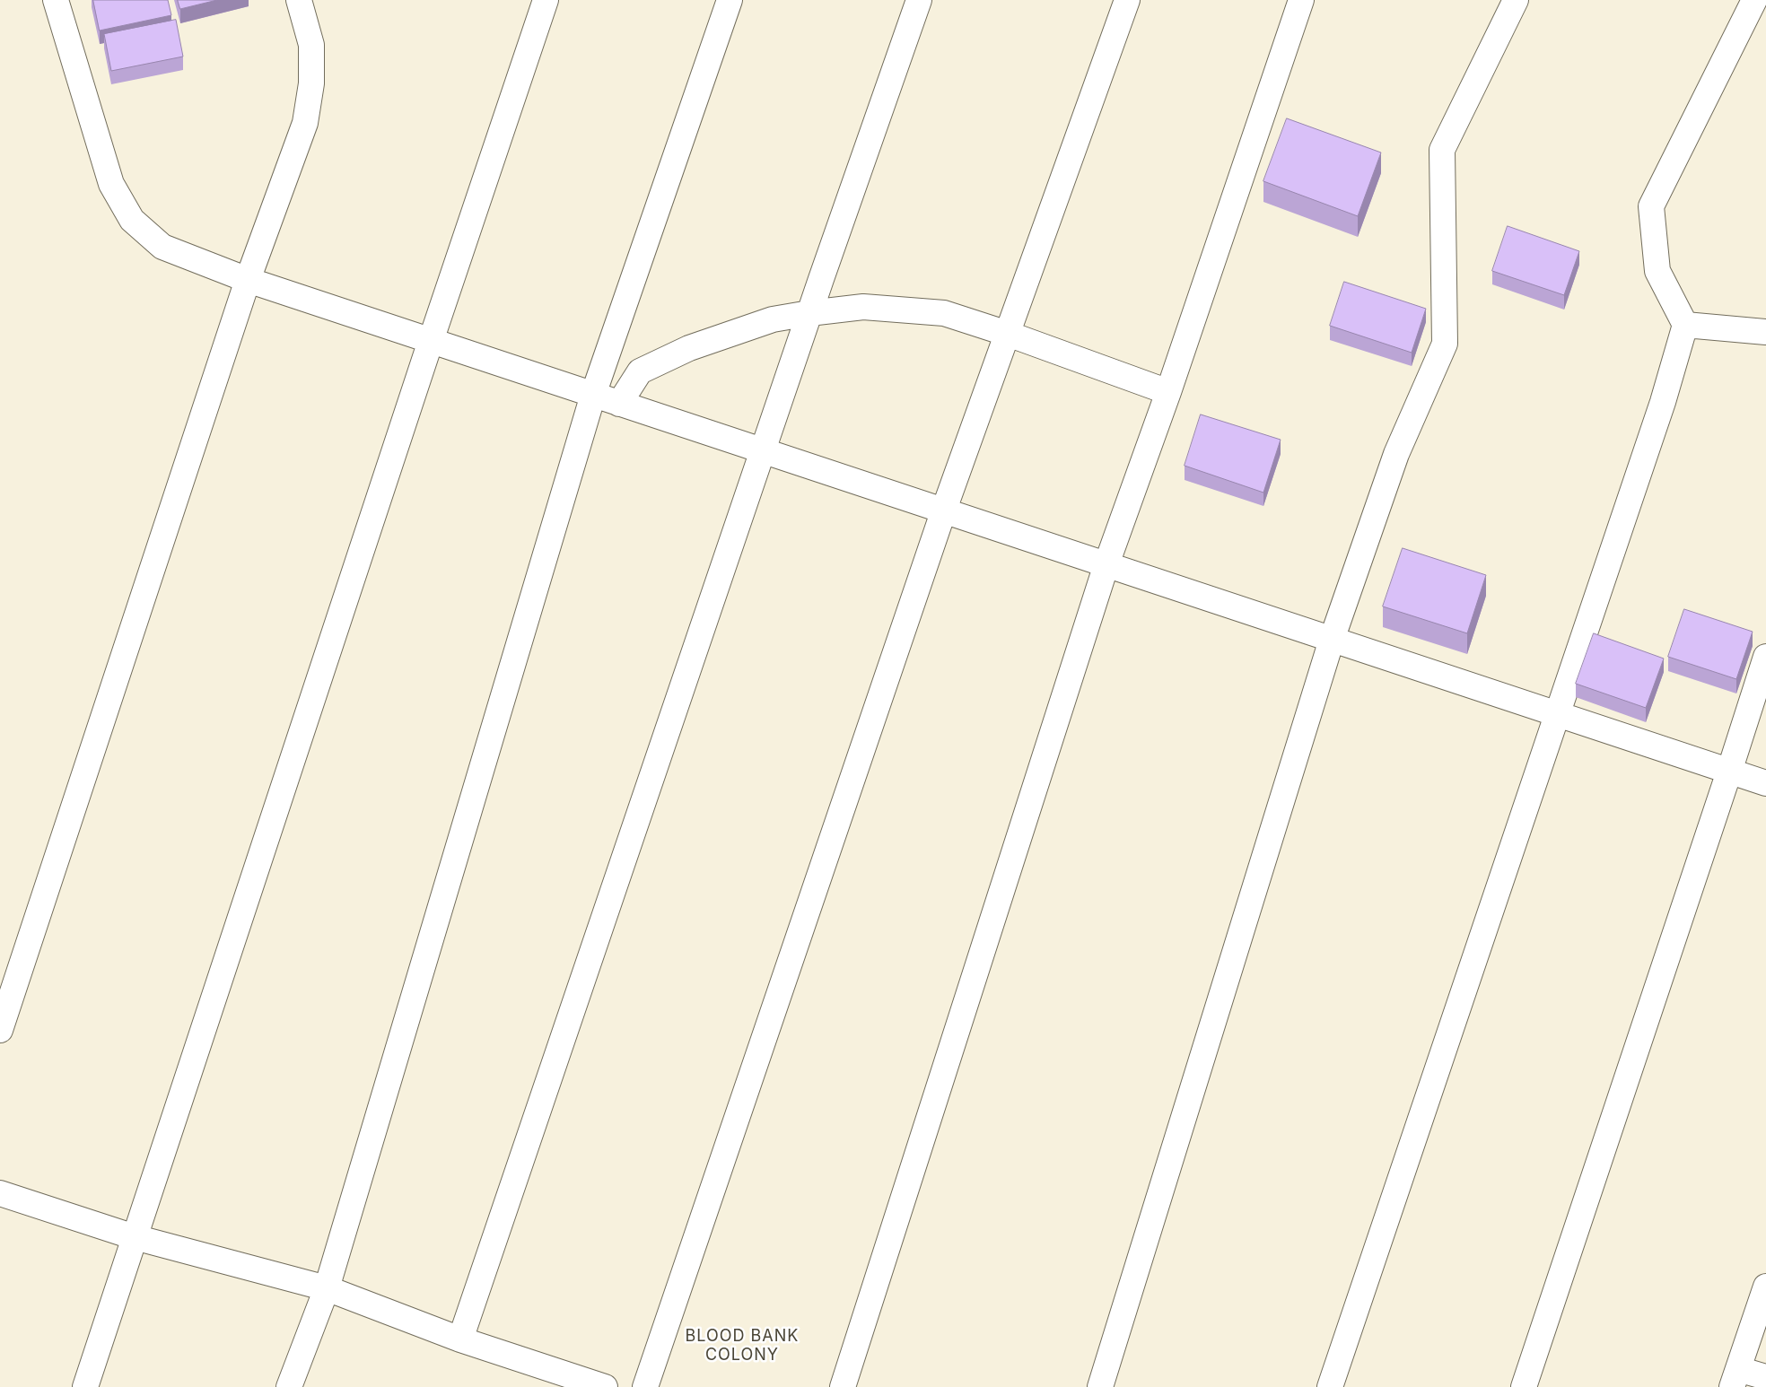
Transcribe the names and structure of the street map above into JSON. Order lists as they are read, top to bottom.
{
  "districts": ["BLOOD BANK COLONY"]
}
